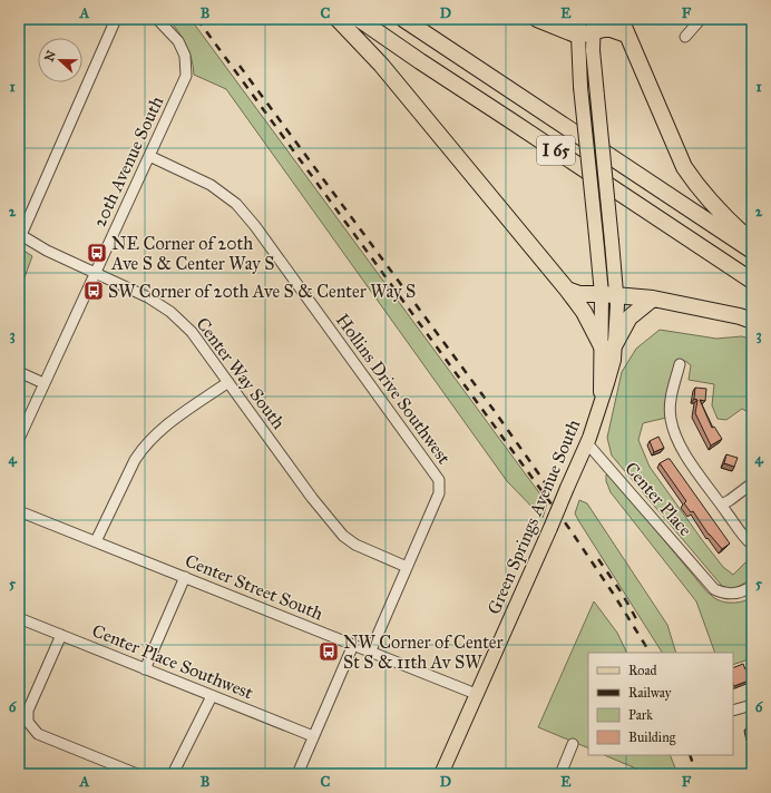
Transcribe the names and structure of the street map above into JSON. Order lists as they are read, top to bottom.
{
  "streets": {
    "highway": ["I 65"],
    "main road": ["Green Springs Avenue South"],
    "street": [
      "20th Avenue South",
      "Center Way South",
      "Hollins Drive Southwest",
      "Center Place",
      "Center Street South",
      "Center Place Southwest"
    ]
  },
  "crossings": [
    ["20th Avenue South", "Center Way South"],
    ["20th Avenue South", "Hollins Drive Southwest"],
    ["Center Way South", "Hollins Drive Southwest"],
    ["Hollins Drive Southwest", "Center Street South"],
    ["Center Place", "Green Springs Avenue South"],
    ["Green Springs Avenue South", "Center Street South"]
  ],
  "places": {
    "bus stop": ["NE Corner of 20th Ave S & Center Way S", "SW Corner of 20th Ave S & Center Way S", "NW Corner of Center St S & 11th Av SW"]
  },
  "legend": [
    "Road",
    "Railway",
    "Park",
    "Building"
  ],
  "north": "left",
  "grid": {
    "columns": [
      "A",
      "B",
      "C",
      "D",
      "E",
      "F"
    ],
    "rows": [
      "1",
      "2",
      "3",
      "4",
      "5",
      "6"
    ]
  }
}
